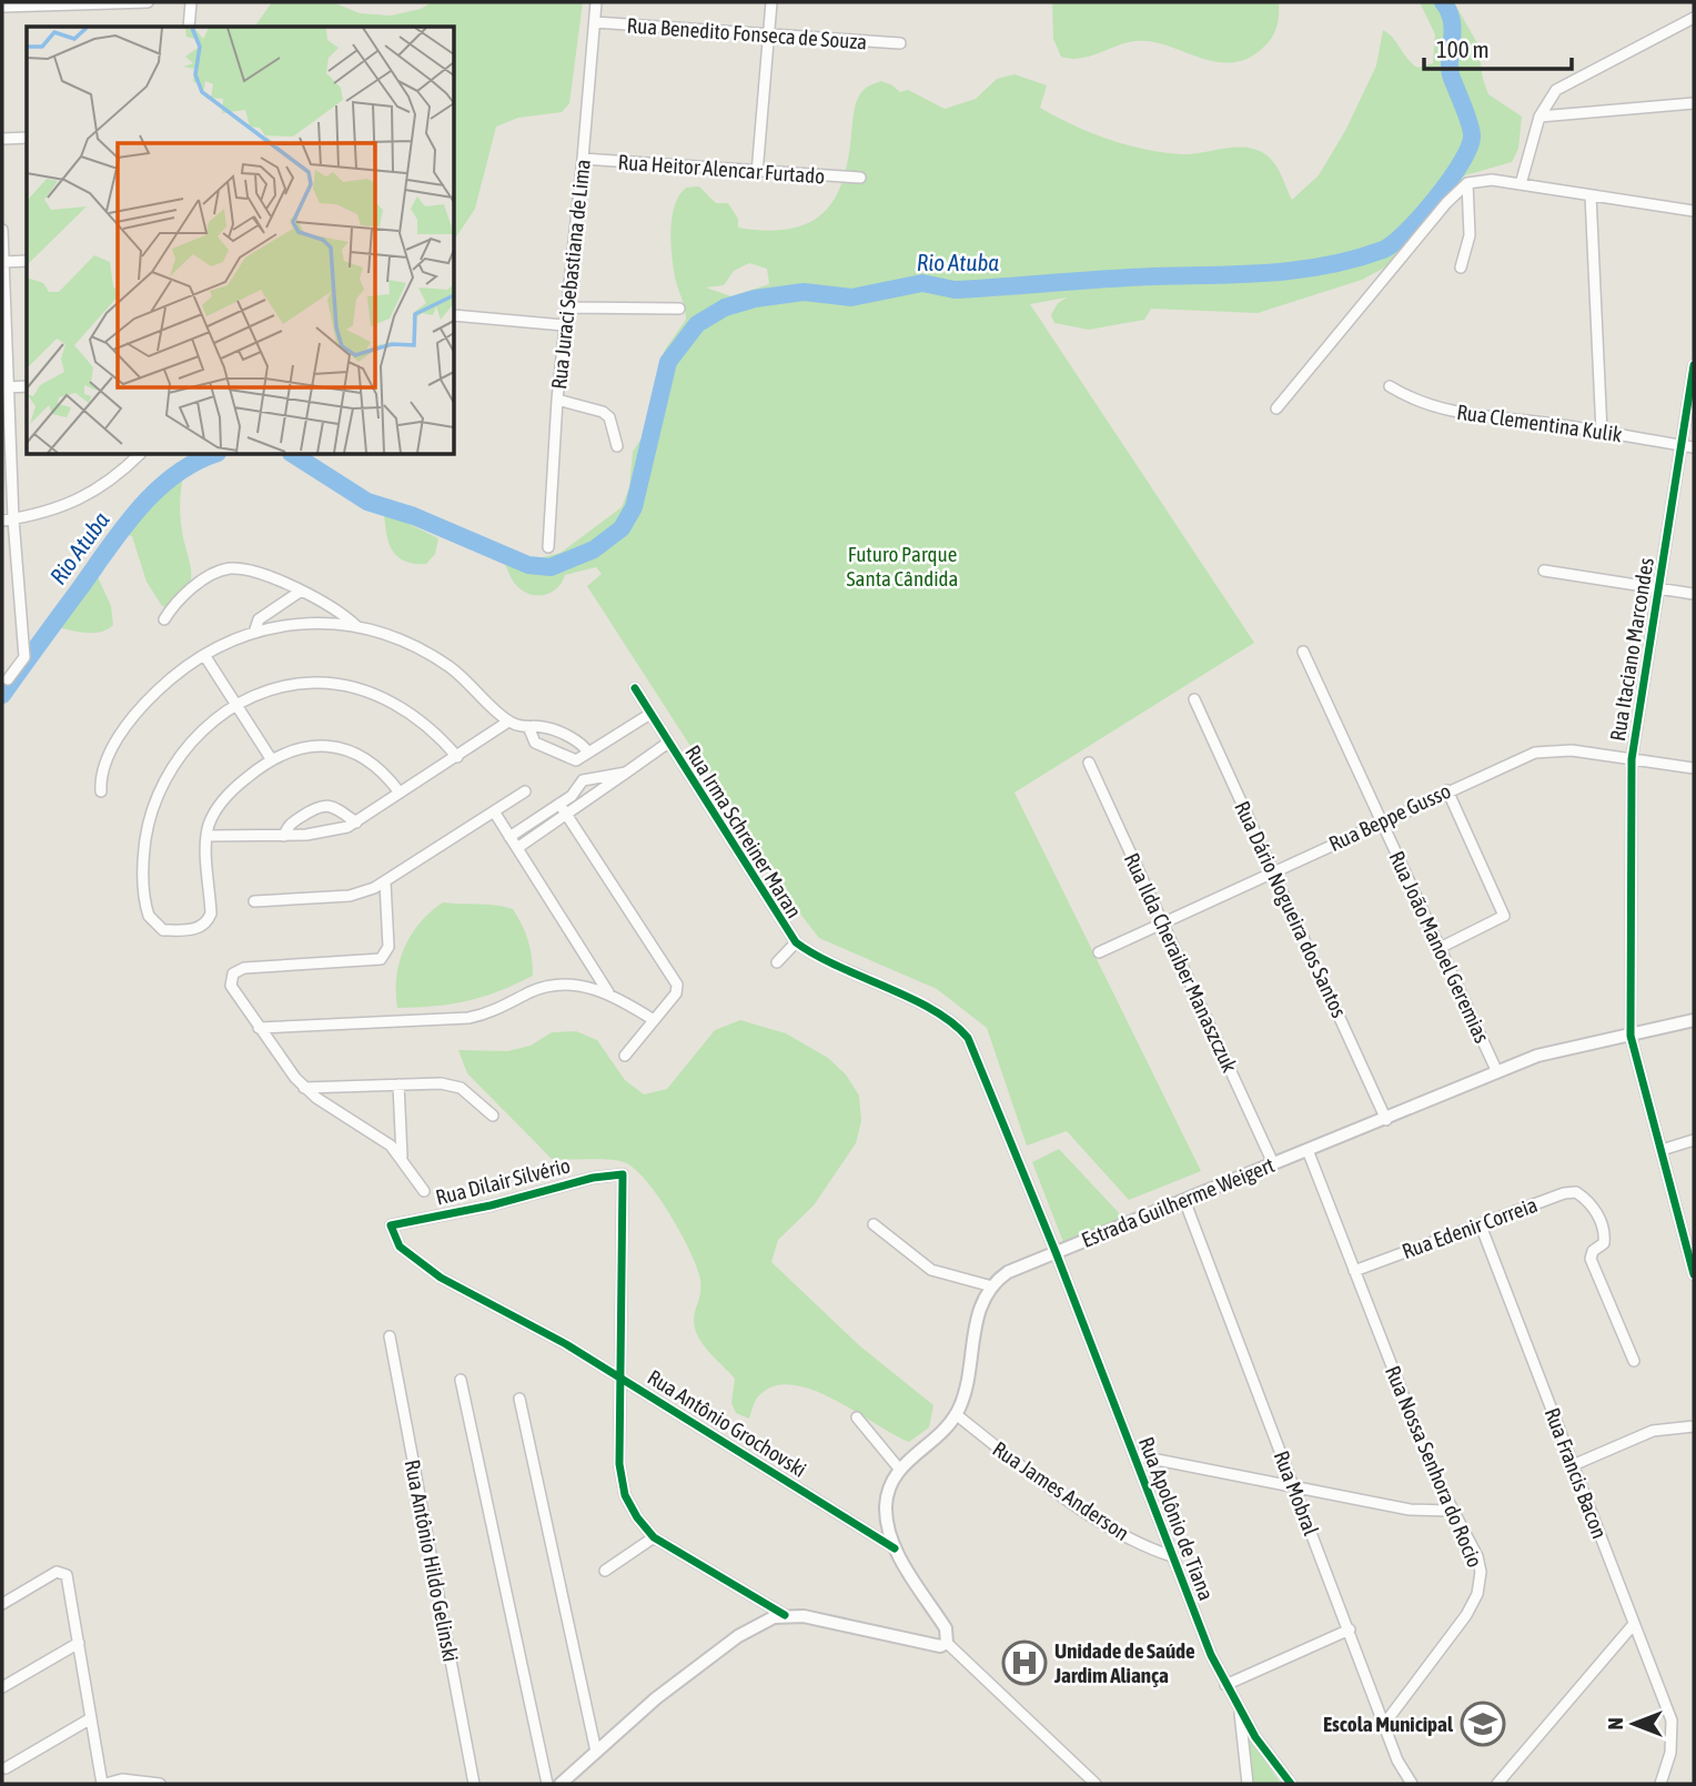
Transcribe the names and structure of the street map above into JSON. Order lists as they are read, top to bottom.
{
  "streets": {
    "street": [
      "Rua Benedito Fonseca de Souza",
      "Rua Heitor Alencar Furtado",
      "Rua Juraci Sebastiana de Lima",
      "Rua Clementina Kulik",
      "Rua Itaciano Marcondes",
      "Rua Beppe Gusso",
      "Rua Irma Schreiner Maran",
      "Rua Dário Nogueira dos Santos",
      "Rua João Manoel Geremias",
      "Rua Ilda Cheraiber Manaszczuk",
      "Rua Dilair Silvério",
      "Estrada Guilherme Weigert",
      "Rua Edenir Correia",
      "Rua Antônio Grochovski",
      "Rua Nossa Senhora do Rocio",
      "Rua Francis Bacon",
      "Rua James Anderson",
      "Rua Mobral",
      "Rua Apolônio de Tiana",
      "Rua Antônio Hildo Gelinski"
    ]
  },
  "crossings": [
    ["Rua Benedito Fonseca de Souza", "Rua Juraci Sebastiana de Lima"],
    ["Rua Heitor Alencar Furtado", "Rua Juraci Sebastiana de Lima"],
    ["Rua Clementina Kulik", "Rua Itaciano Marcondes"],
    ["Rua Itaciano Marcondes", "Rua Beppe Gusso"],
    ["Rua Itaciano Marcondes", "Estrada Guilherme Weigert"],
    ["Rua Beppe Gusso", "Rua Dário Nogueira dos Santos"],
    ["Rua Beppe Gusso", "Rua João Manoel Geremias"],
    ["Rua Beppe Gusso", "Rua Ilda Cheraiber Manaszczuk"],
    ["Rua Irma Schreiner Maran", "Estrada Guilherme Weigert"],
    ["Rua Irma Schreiner Maran", "Rua Apolônio de Tiana"],
    ["Rua Dário Nogueira dos Santos", "Estrada Guilherme Weigert"],
    ["Rua João Manoel Geremias", "Estrada Guilherme Weigert"],
    ["Rua Ilda Cheraiber Manaszczuk", "Estrada Guilherme Weigert"],
    ["Rua Dilair Silvério", "Rua Antônio Grochovski"],
    ["Estrada Guilherme Weigert", "Rua Nossa Senhora do Rocio"],
    ["Estrada Guilherme Weigert", "Rua Mobral"],
    ["Estrada Guilherme Weigert", "Rua Apolônio de Tiana"],
    ["Rua Edenir Correia", "Rua Nossa Senhora do Rocio"],
    ["Rua Edenir Correia", "Rua Francis Bacon"],
    ["Rua Nossa Senhora do Rocio", "Rua Mobral"],
    ["Rua James Anderson", "Rua Apolônio de Tiana"]
  ],
  "water": ["Rio Atuba"],
  "parks": ["Futuro Parque Santa Cândida"],
  "places": {
    "hospital": ["Unidade de Saúde Jardim Aliança"],
    "school or university": ["Escola Municipal"]
  },
  "scale_bar": "100 m",
  "north": "left"
}
